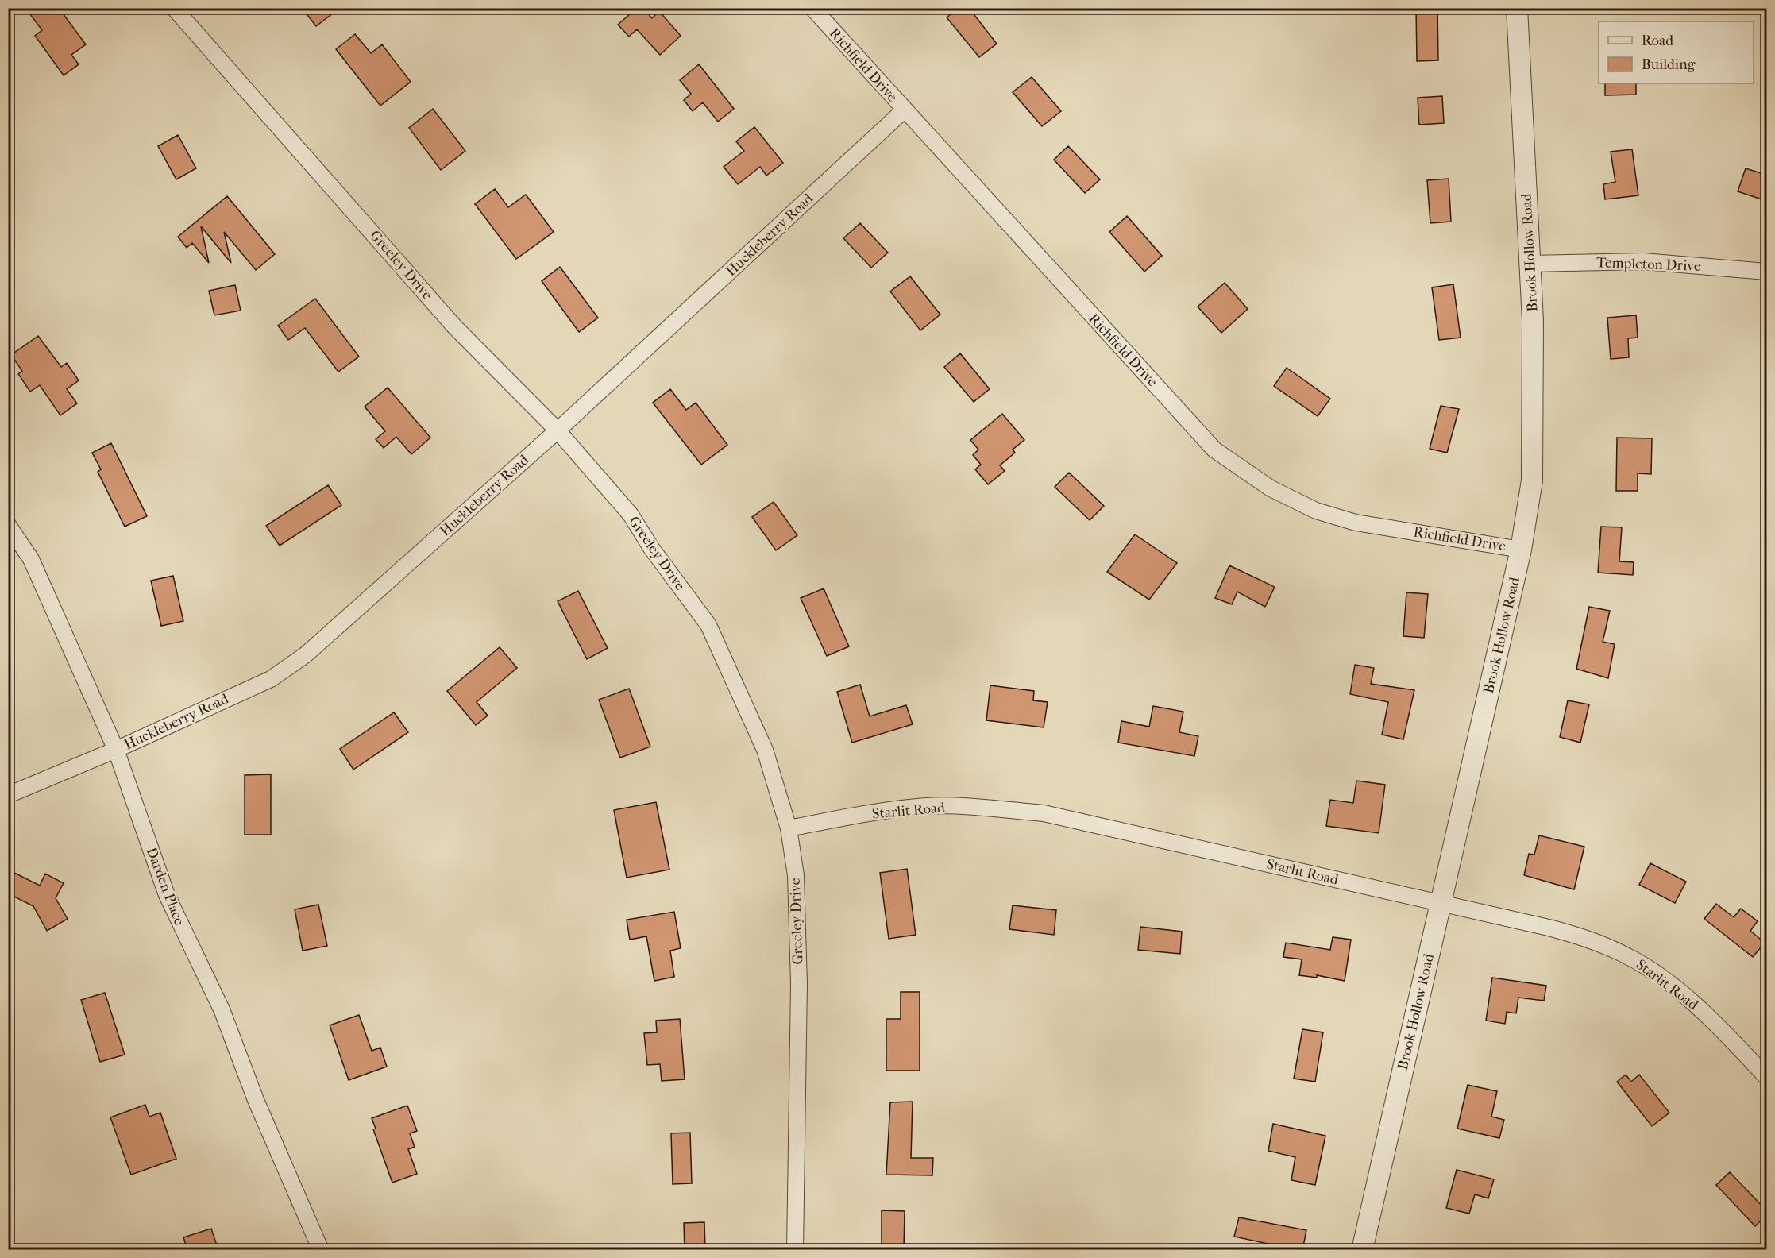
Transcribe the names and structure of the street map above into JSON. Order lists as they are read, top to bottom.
{
  "streets": {
    "street": [
      "Richfield Drive",
      "Huckleberry Road",
      "Brook Hollow Road",
      "Templeton Drive",
      "Greeley Drive",
      "Starlit Road",
      "Darden Place"
    ]
  },
  "crossings": [
    ["Richfield Drive", "Huckleberry Road"],
    ["Richfield Drive", "Brook Hollow Road"],
    ["Huckleberry Road", "Greeley Drive"],
    ["Huckleberry Road", "Darden Place"],
    ["Brook Hollow Road", "Templeton Drive"],
    ["Brook Hollow Road", "Starlit Road"],
    ["Greeley Drive", "Starlit Road"]
  ],
  "legend": ["Road", "Building"]
}
